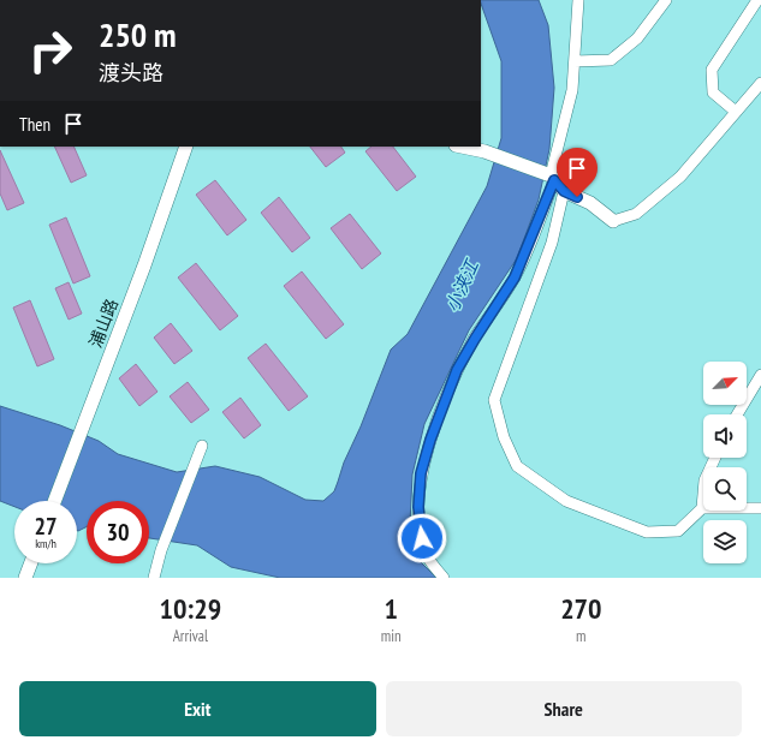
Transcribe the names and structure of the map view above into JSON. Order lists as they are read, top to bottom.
{
  "streets": {
    "street": ["浦山路"]
  },
  "water": ["小浃江"],
  "north": "top right",
  "page": {
    "turn": ["250 m", "渡头路"],
    "then": "Then",
    "speed": "27 km/h",
    "limit": "30",
    "eta": [
      "10:29",
      "Arrival",
      "1",
      "min",
      "270",
      "m"
    ],
    "buttons": ["Exit", "Share"]
  }
}
